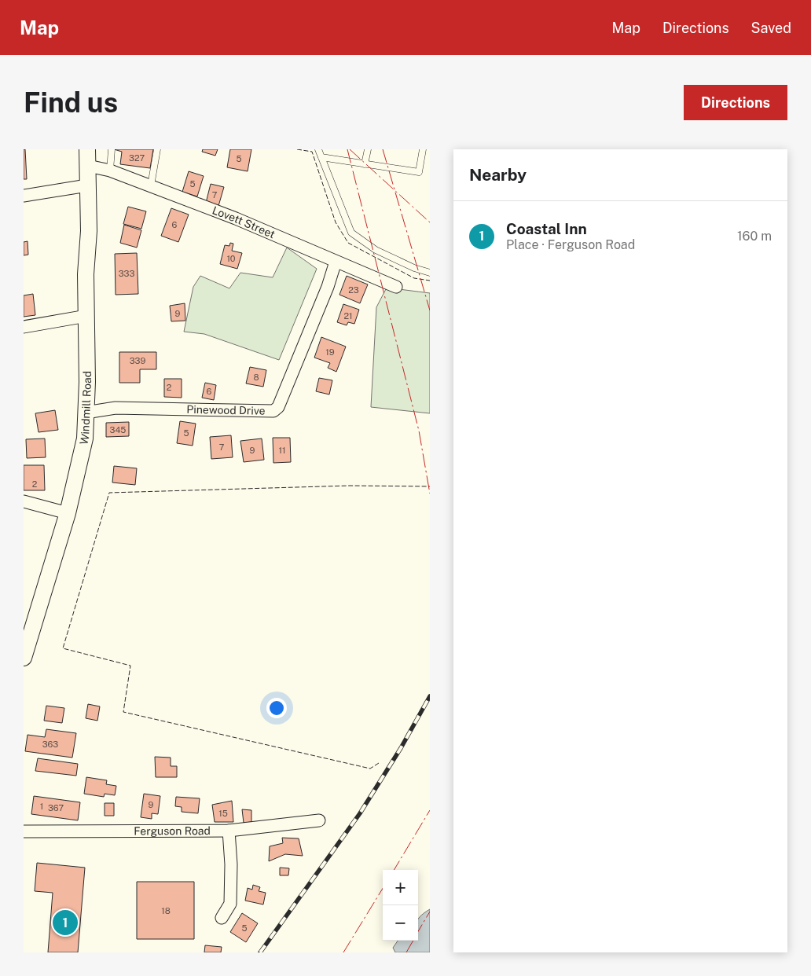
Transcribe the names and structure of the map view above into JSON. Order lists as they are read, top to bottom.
{
  "streets": {
    "main road": ["Windmill Road"],
    "street": ["Lovett Street", "Pinewood Drive", "Ferguson Road"]
  },
  "crossings": [
    ["Lovett Street", "Windmill Road"],
    ["Lovett Street", "Pinewood Drive"],
    ["Windmill Road", "Pinewood Drive"]
  ],
  "house_numbers": [
    "327",
    "5",
    "5",
    "7",
    "6",
    "10",
    "333",
    "23",
    "9",
    "21",
    "19",
    "339",
    "8",
    "2",
    "6",
    "345",
    "5",
    "7",
    "9",
    "11",
    "2",
    "363",
    "9",
    "1",
    "367",
    "15",
    "18",
    "5"
  ],
  "page": {
    "header": "Map",
    "nav": ["Map", "Directions", "Saved"],
    "buttons": "Directions",
    "title": "Find us",
    "heading": "Nearby",
    "list": [
      {
        "mark": "1",
        "name": "Coastal Inn",
        "note": "Place · Ferguson Road",
        "value": "160 m"
      }
    ],
    "map_buttons": ["+", "−"],
    "pins": "1"
  }
}
